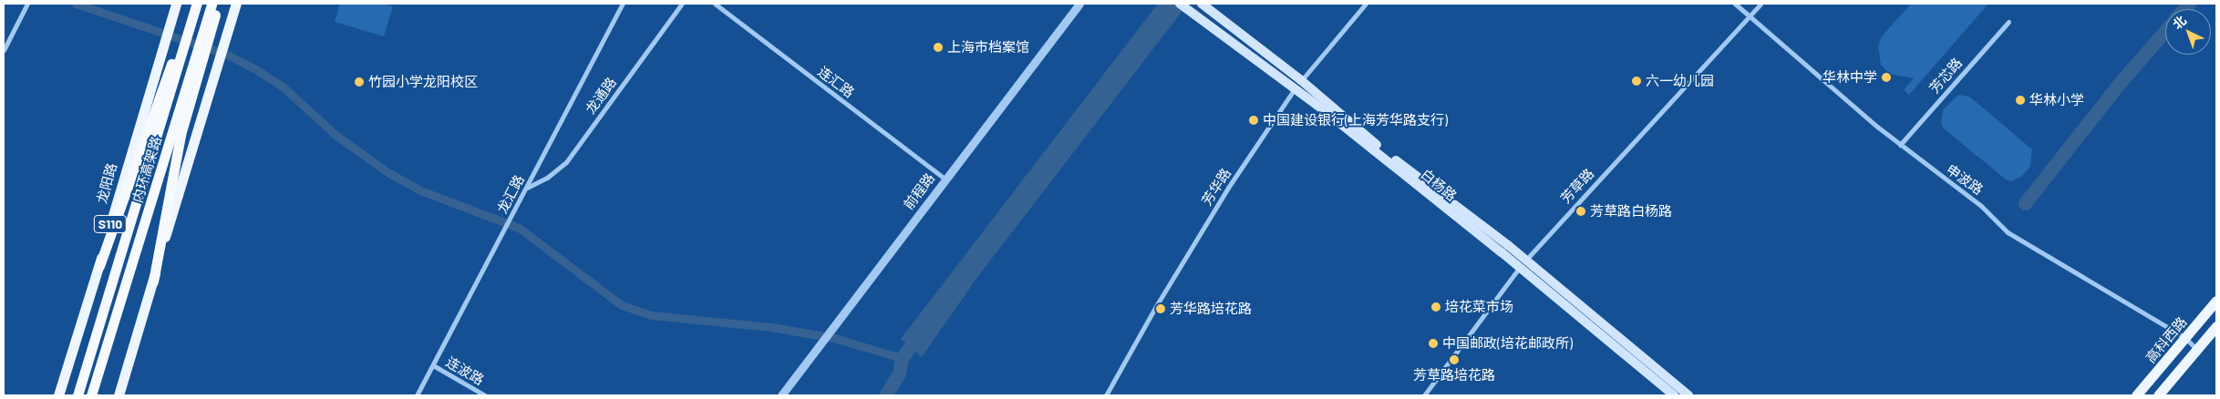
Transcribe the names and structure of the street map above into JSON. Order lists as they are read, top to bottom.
{
  "streets": {
    "highway": ["内环高架路"],
    "main road": [
      "龙阳路",
      "白杨路",
      "S110",
      "高科西路"
    ],
    "street": [
      "芳芯路",
      "连汇路",
      "龙通路",
      "申波路",
      "芳草路",
      "芳华路",
      "前程路",
      "龙汇路",
      "连波路"
    ]
  },
  "crossings": [
    ["芳芯路", "申波路"],
    ["连汇路", "前程路"],
    ["龙通路", "龙汇路"],
    ["申波路", "芳草路"],
    ["申波路", "高科西路"],
    ["白杨路", "芳草路"],
    ["白杨路", "芳华路"],
    ["龙汇路", "连波路"]
  ],
  "places": [
    "上海市档案馆",
    "华林中学",
    "六一幼儿园",
    "竹园小学龙阳校区",
    "华林小学",
    "中国建设银行(上海芳华路支行)",
    "芳草路白杨路",
    "培花菜市场",
    "芳华路培花路",
    "中国邮政(培花邮政所)",
    "芳草路培花路"
  ],
  "north": "top left"
}
